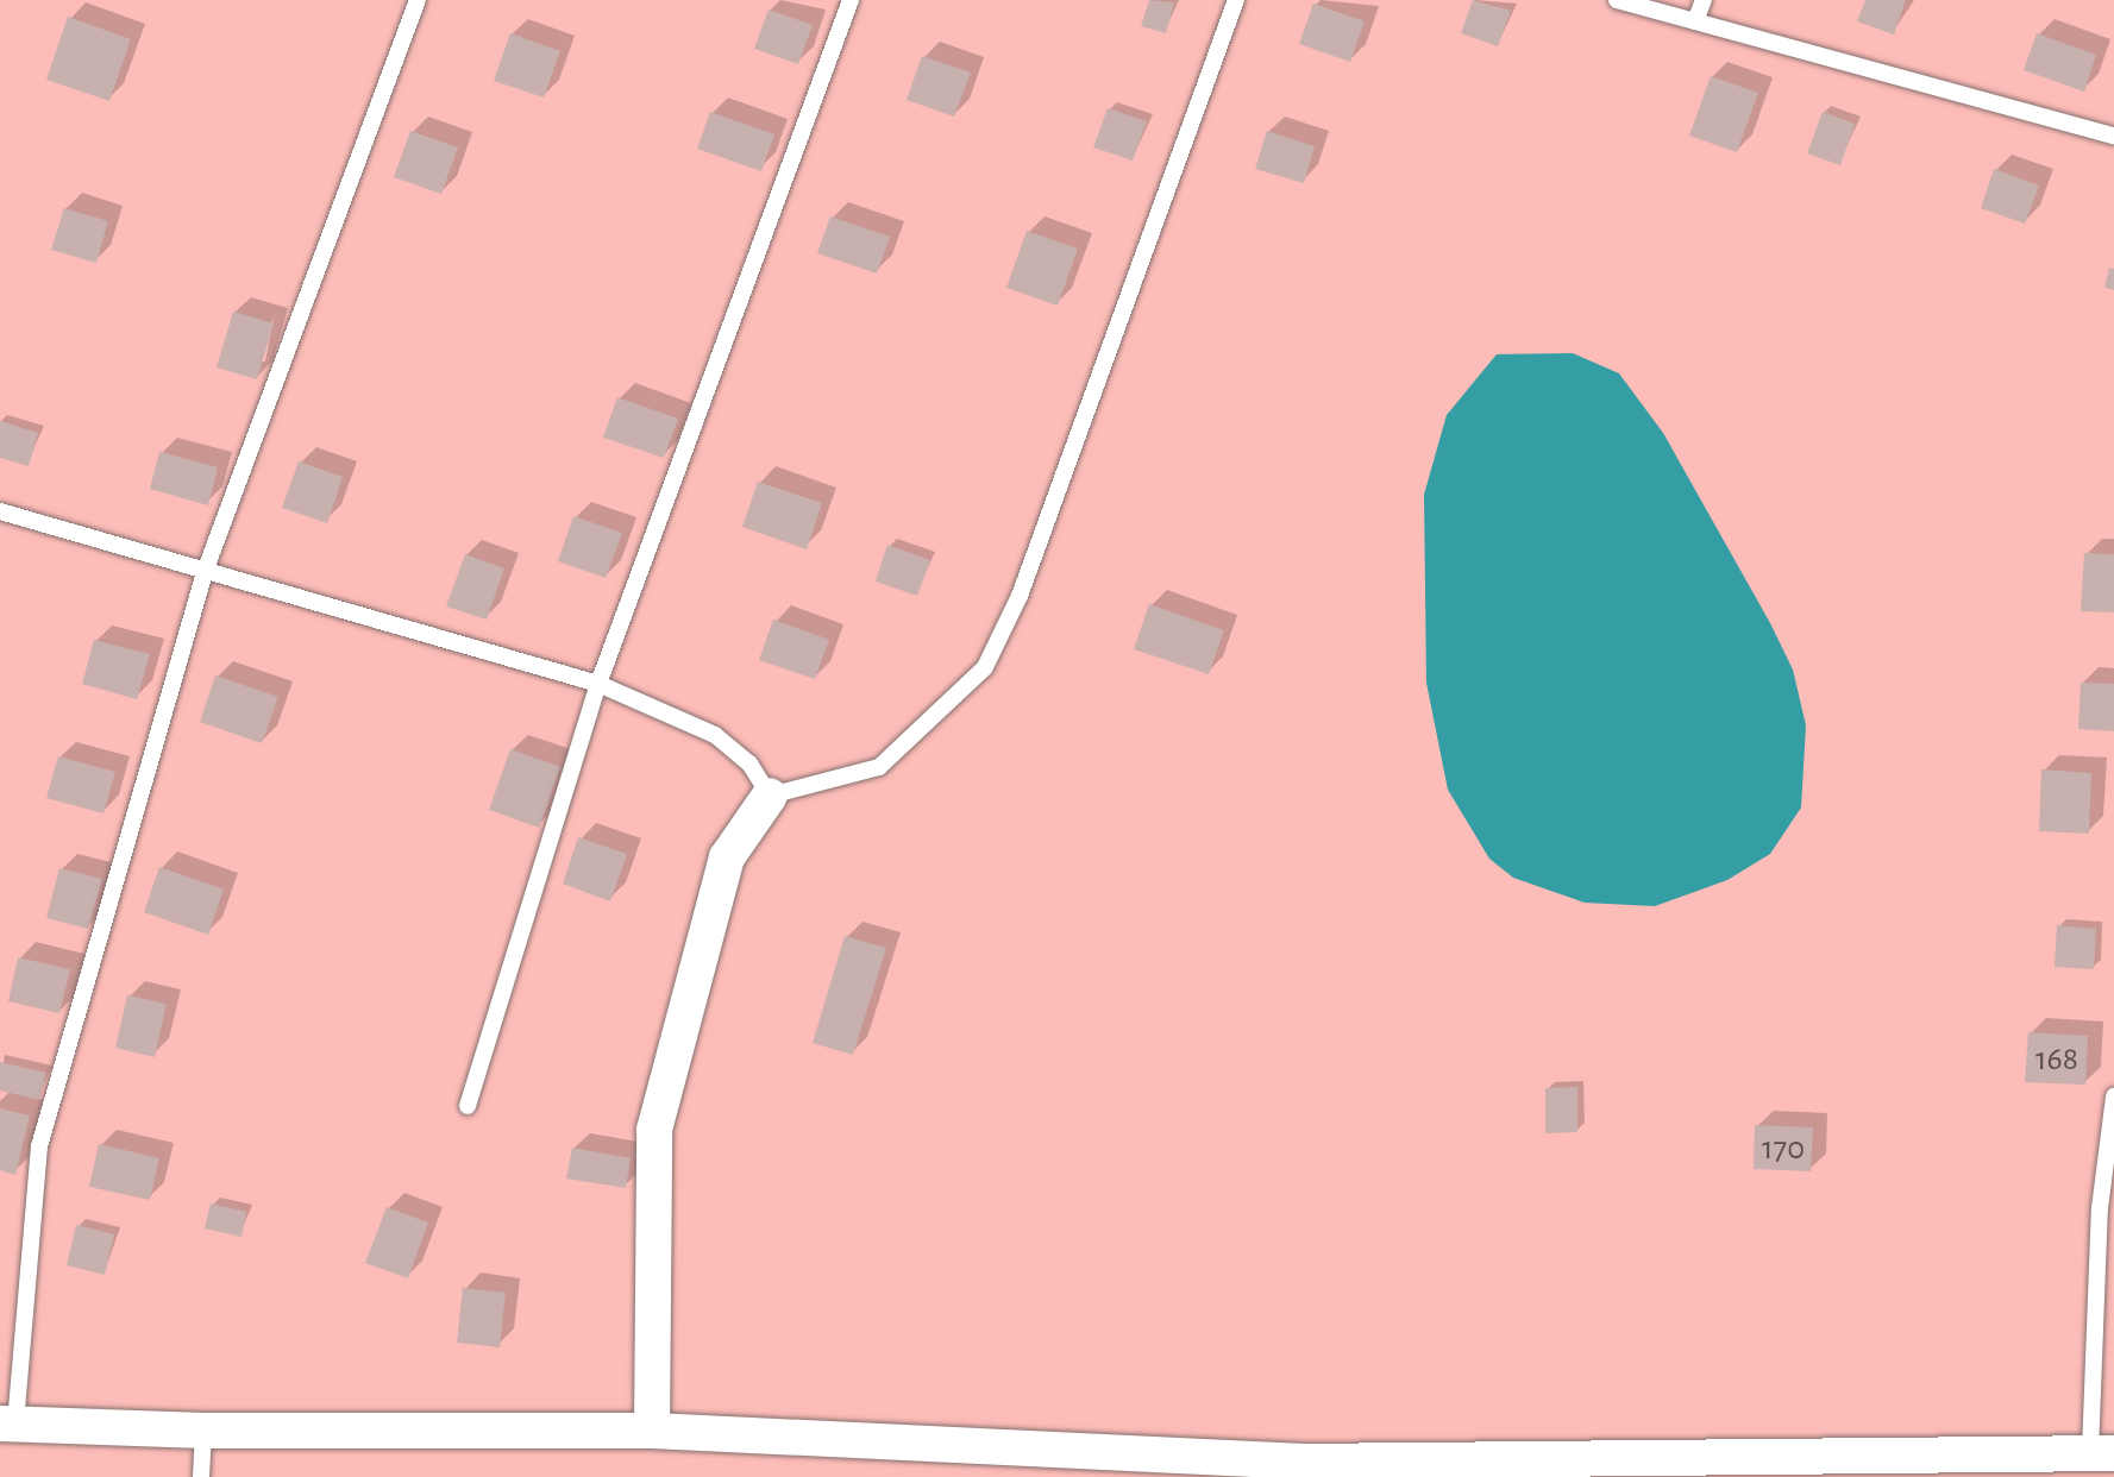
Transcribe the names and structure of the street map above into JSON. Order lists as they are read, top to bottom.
{
  "house_numbers": ["168", "170"]
}
